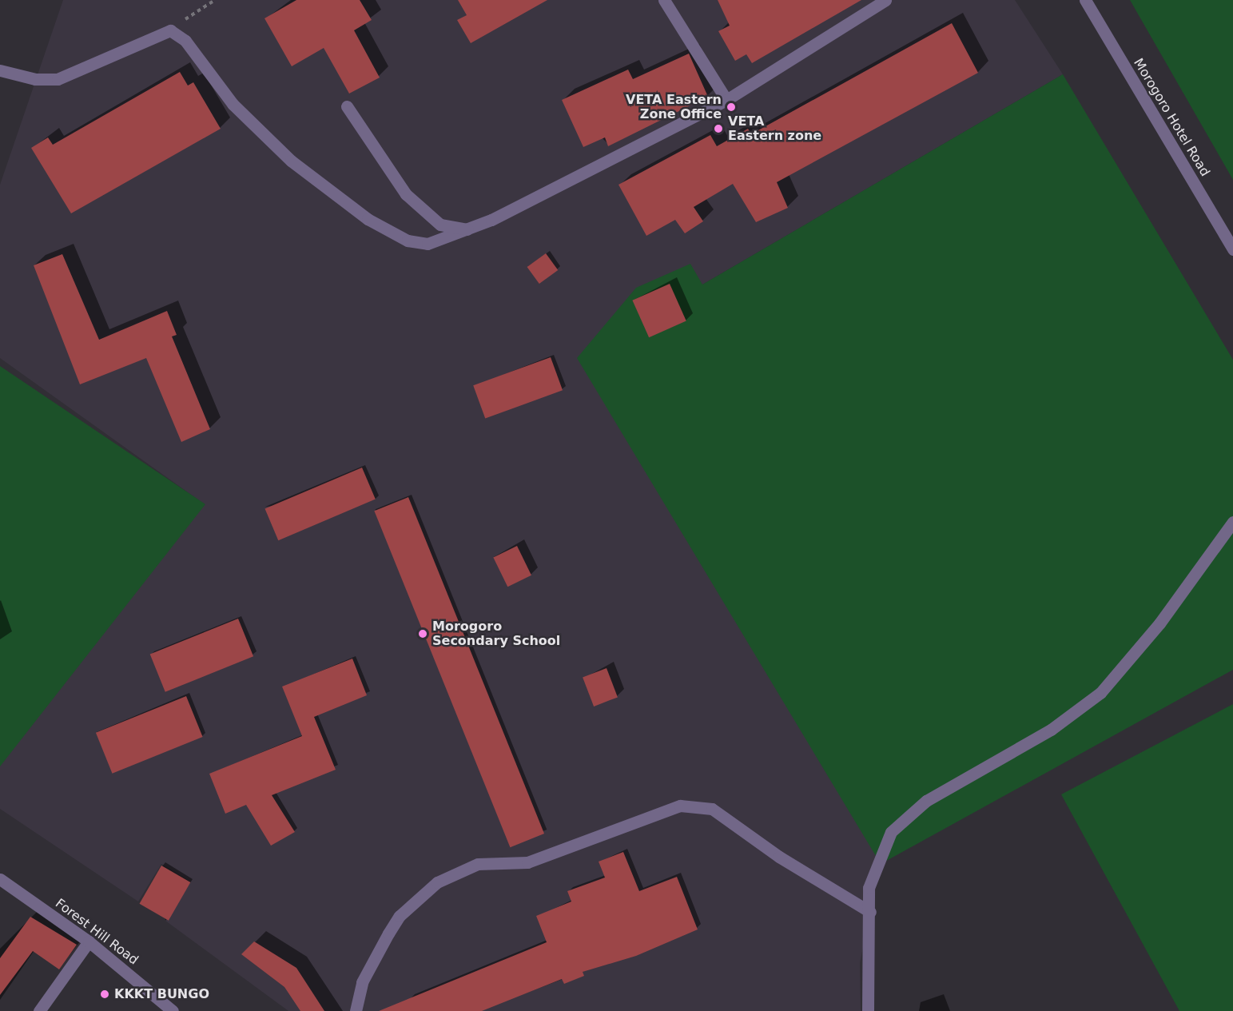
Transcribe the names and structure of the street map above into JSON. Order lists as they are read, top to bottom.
{
  "streets": {
    "street": ["Morogoro Hotel Road", "Forest Hill Road"]
  },
  "places": [
    "VETA Eastern Zone Office",
    "VETA Eastern zone",
    "Morogoro Secondary School",
    "KKKT BUNGO"
  ]
}
